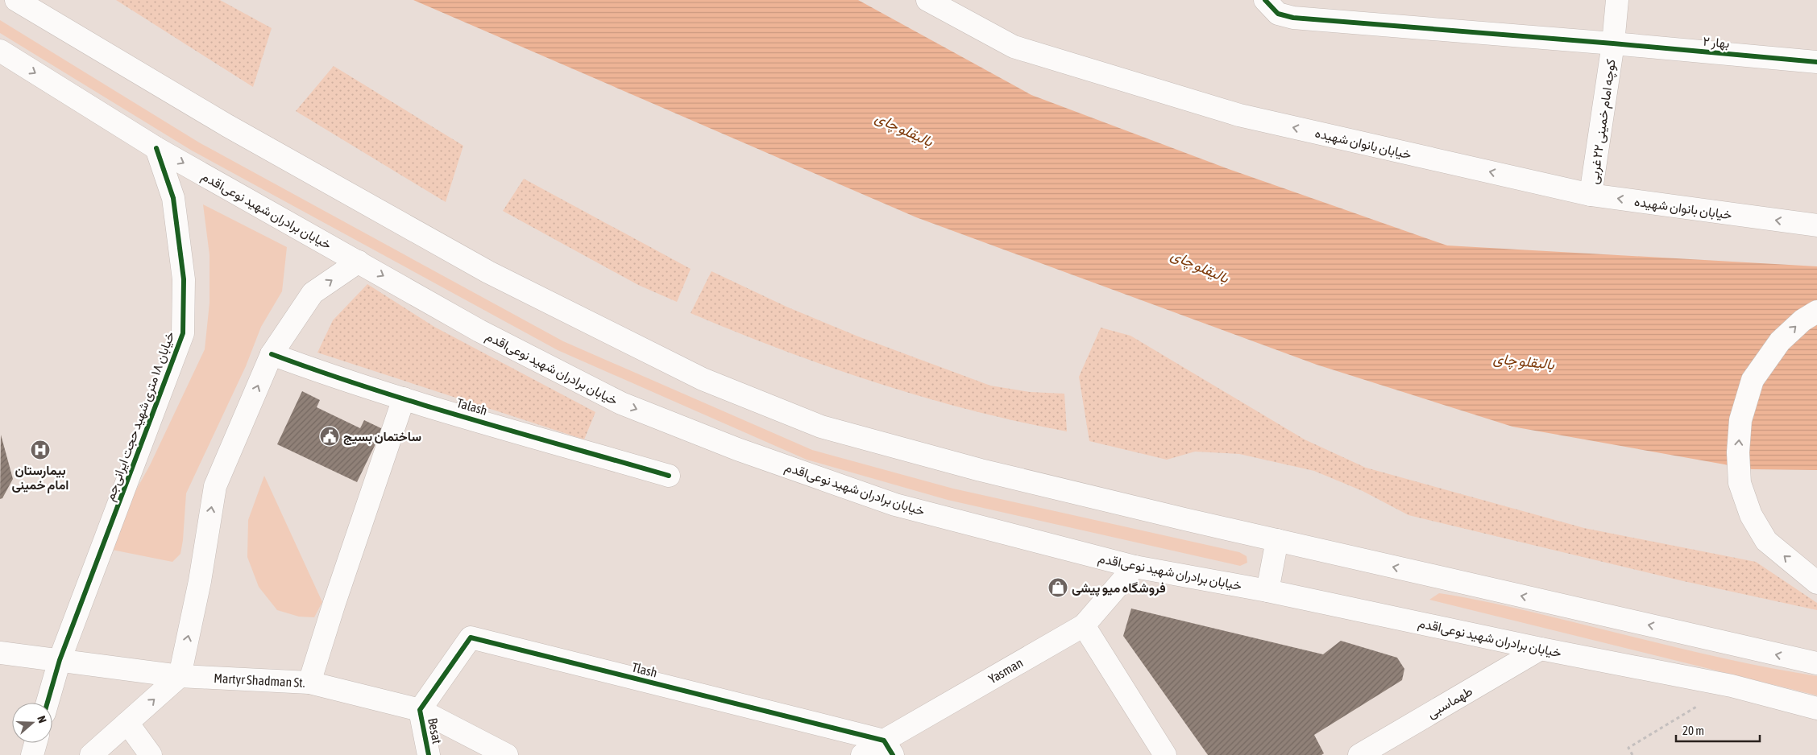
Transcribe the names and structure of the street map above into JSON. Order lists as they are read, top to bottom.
{
  "streets": {
    "main road": [
      "بهار ۲",
      "کوچه امام خمینی ۲۲ غربی",
      "خیابان بانوان شهیده",
      "خیابان برادران شهید نوعی‌اقدم",
      "Talash",
      "خیابان ۱۸ متری شهید حجت ایرانی‌جم",
      "Tlash",
      "Yasman",
      "Martyr Shadman St.",
      "طهماسبی",
      "Besat"
    ]
  },
  "crossings": [
    ["بهار ۲", "کوچه امام خمینی ۲۲ غربی"],
    ["کوچه امام خمینی ۲۲ غربی", "خیابان بانوان شهیده"],
    ["خیابان برادران شهید نوعی‌اقدم", "خیابان ۱۸ متری شهید حجت ایرانی‌جم"],
    ["خیابان برادران شهید نوعی‌اقدم", "Yasman"],
    ["خیابان برادران شهید نوعی‌اقدم", "طهماسبی"],
    ["خیابان ۱۸ متری شهید حجت ایرانی‌جم", "Martyr Shadman St."],
    ["Tlash", "Yasman"],
    ["Tlash", "Martyr Shadman St."],
    ["Tlash", "Besat"],
    ["Martyr Shadman St.", "Besat"]
  ],
  "one_way": ["خیابان بانوان شهیده"],
  "water": ["بالیقلو چای"],
  "places": {
    "public building": ["ساختمان بسیج"],
    "hospital": ["بیمارستان امام خمینی"],
    "shop": ["فروشگاه میو پیشی"]
  },
  "scale_bar": "20 m",
  "north": "right"
}
